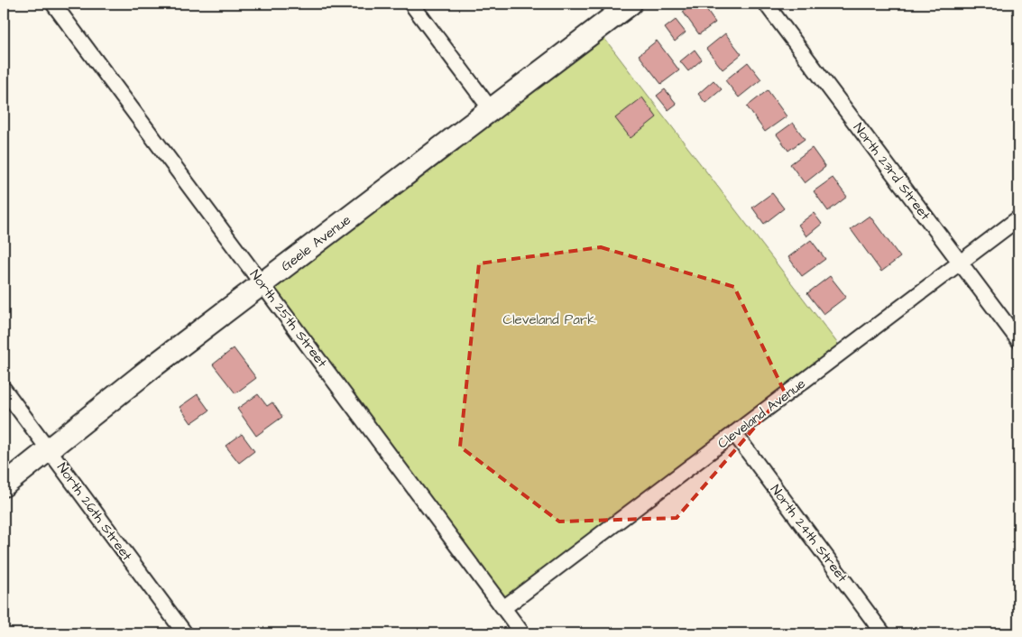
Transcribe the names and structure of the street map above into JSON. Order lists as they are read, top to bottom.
{
  "streets": {
    "street": [
      "North 23rd Street",
      "Geele Avenue",
      "North 25th Street",
      "Cleveland Avenue",
      "North 26th Street",
      "North 24th Street"
    ]
  },
  "crossings": [
    ["North 23rd Street", "Cleveland Avenue"],
    ["Geele Avenue", "North 25th Street"],
    ["Geele Avenue", "North 26th Street"],
    ["North 25th Street", "Cleveland Avenue"],
    ["Cleveland Avenue", "North 24th Street"]
  ],
  "parks": ["Cleveland Park"]
}
